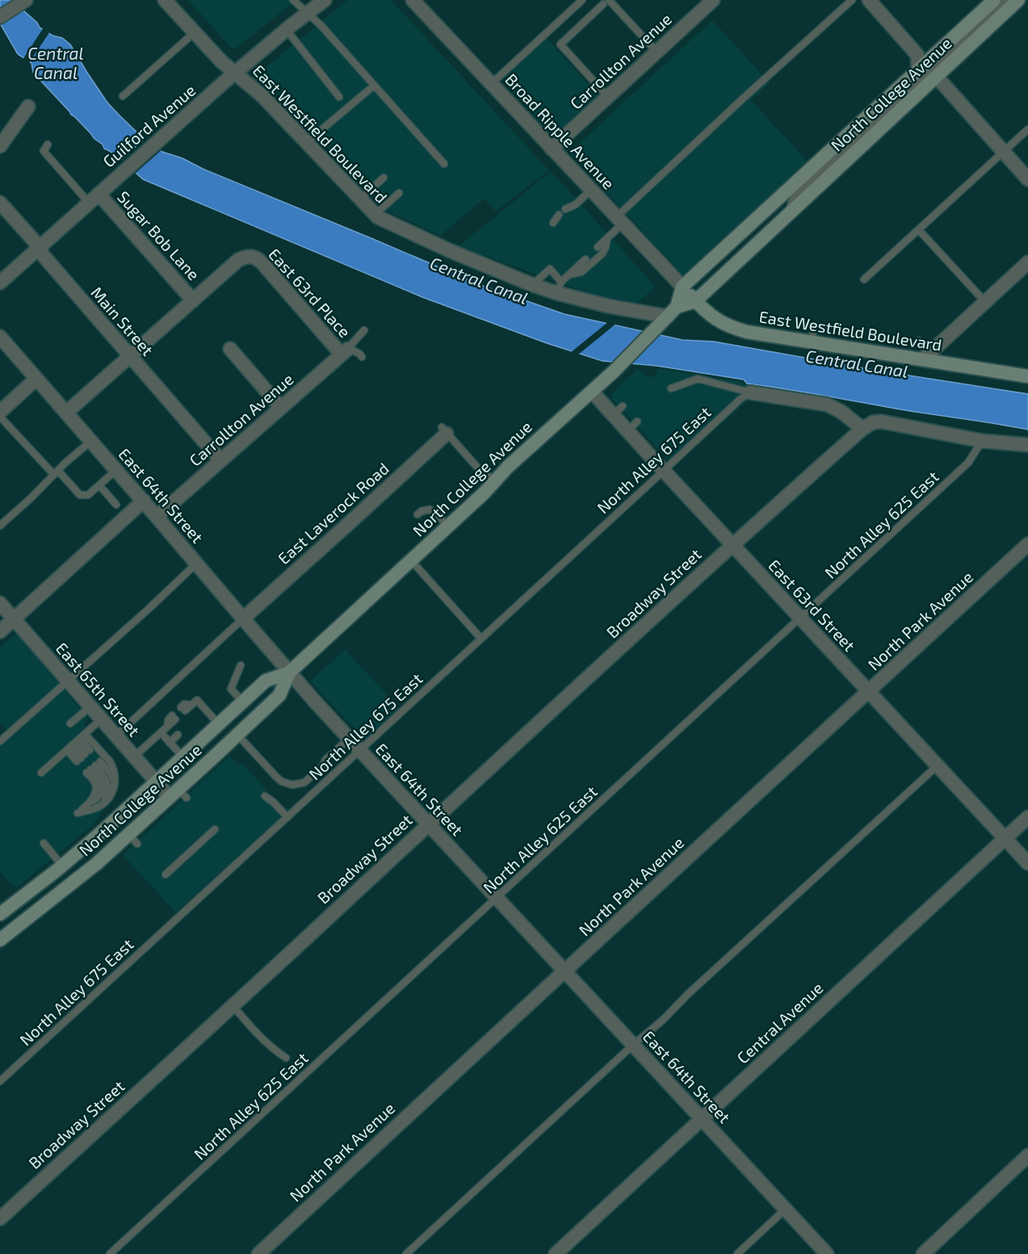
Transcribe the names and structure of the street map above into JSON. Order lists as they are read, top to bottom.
{
  "streets": {
    "main road": ["North College Avenue", "East Westfield Boulevard"],
    "street": [
      "Carrollton Avenue",
      "Guilford Avenue",
      "Broad Ripple Avenue",
      "Sugar Bob Lane",
      "East 63rd Place",
      "Main Street",
      "East 64th Street",
      "East Laverock Road",
      "Broadway Street",
      "East 63rd Street",
      "North Park Avenue",
      "East 65th Street",
      "Central Avenue"
    ],
    "lane": ["North Alley 675 East", "North Alley 625 East"]
  },
  "crossings": [
    ["Carrollton Avenue", "Broad Ripple Avenue"],
    ["Carrollton Avenue", "East 63rd Place"],
    ["Carrollton Avenue", "Main Street"],
    ["Carrollton Avenue", "East 64th Street"],
    ["North College Avenue", "Broad Ripple Avenue"],
    ["North College Avenue", "East Westfield Boulevard"],
    ["North College Avenue", "East 64th Street"],
    ["North College Avenue", "East 63rd Street"],
    ["North College Avenue", "East 65th Street"],
    ["Guilford Avenue", "East Westfield Boulevard"],
    ["Guilford Avenue", "Sugar Bob Lane"],
    ["Guilford Avenue", "Main Street"],
    ["Broad Ripple Avenue", "East Westfield Boulevard"],
    ["Sugar Bob Lane", "East 63rd Place"],
    ["North Alley 675 East", "East 64th Street"],
    ["North Alley 675 East", "East 63rd Street"],
    ["East 64th Street", "East Laverock Road"],
    ["East 64th Street", "North Alley 625 East"],
    ["East 64th Street", "Broadway Street"],
    ["East 64th Street", "North Park Avenue"],
    ["East 64th Street", "Central Avenue"],
    ["North Alley 625 East", "East 63rd Street"],
    ["Broadway Street", "East 63rd Street"],
    ["East 63rd Street", "North Park Avenue"],
    ["East 63rd Street", "Central Avenue"]
  ],
  "water": ["Central Canal"]
}
